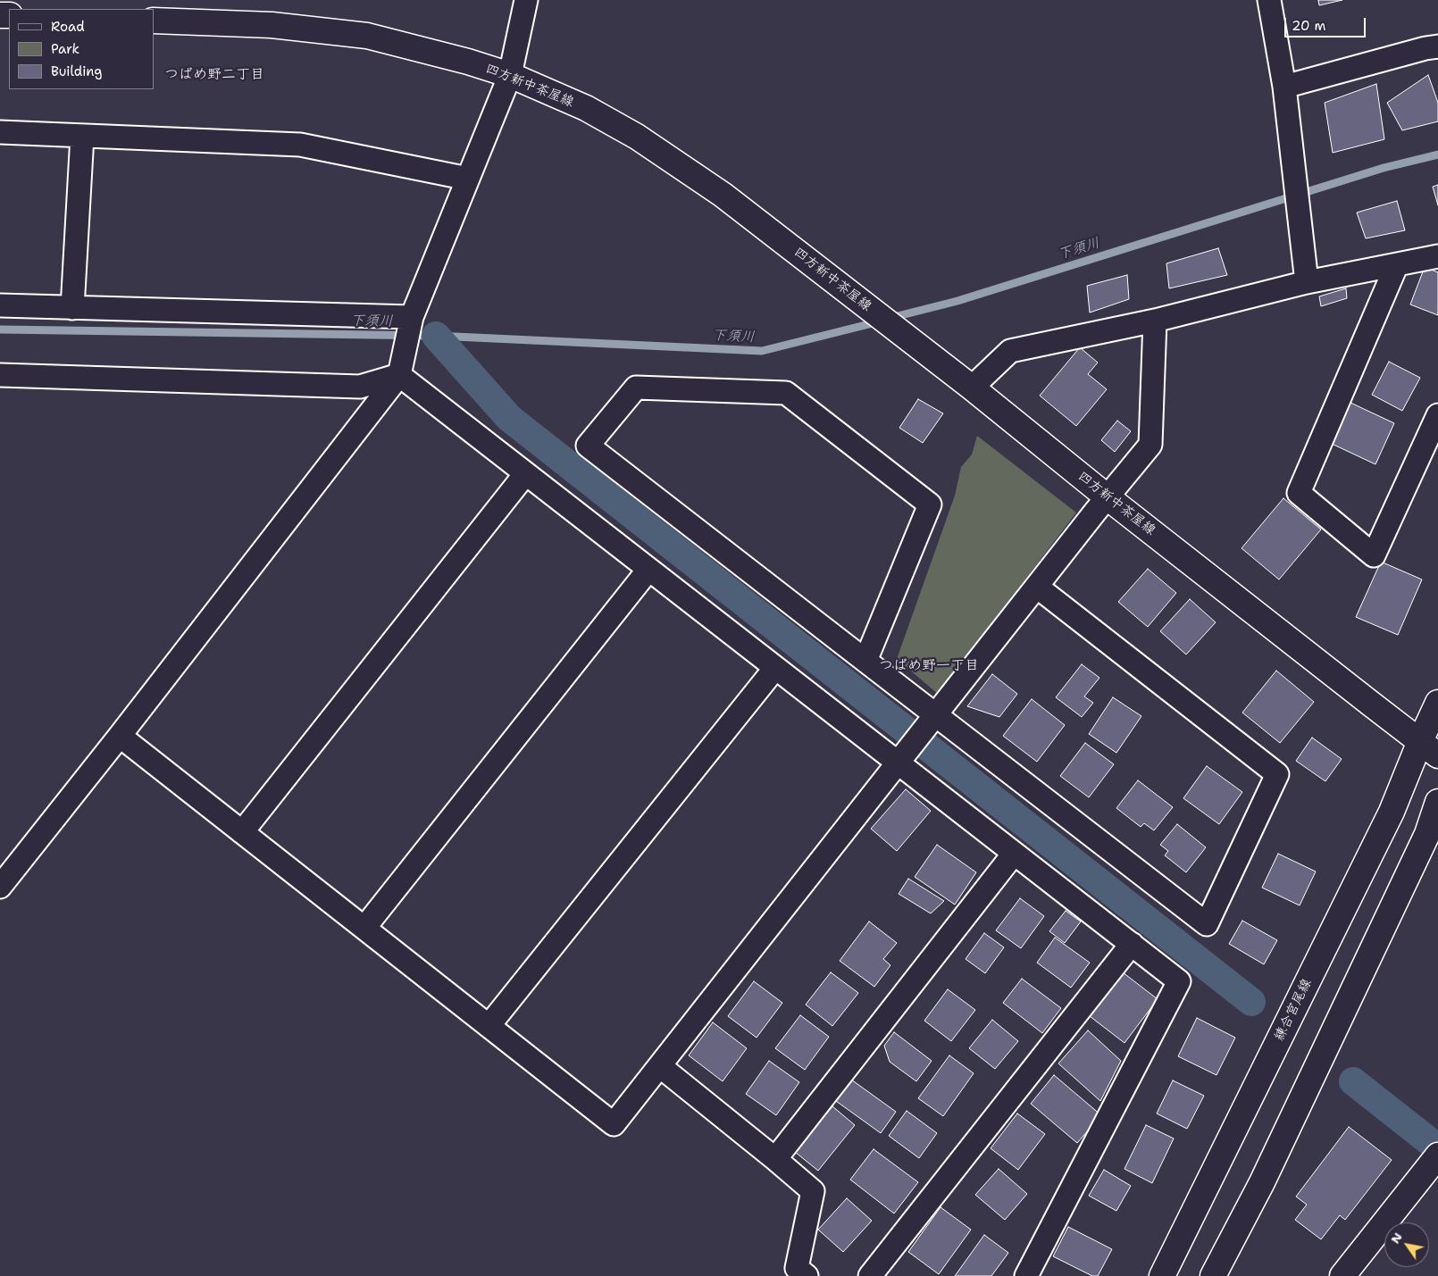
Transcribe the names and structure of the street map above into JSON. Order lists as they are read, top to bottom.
{
  "streets": {
    "main road": ["四方新中茶屋線", "練合宮尾線"]
  },
  "crossings": [
    ["四方新中茶屋線", "練合宮尾線"]
  ],
  "districts": ["つばめ野二丁目", "つばめ野一丁目"],
  "water": ["下須川"],
  "legend": ["Road", "Park", "Building"],
  "scale_bar": "20 m",
  "north": "top left"
}
